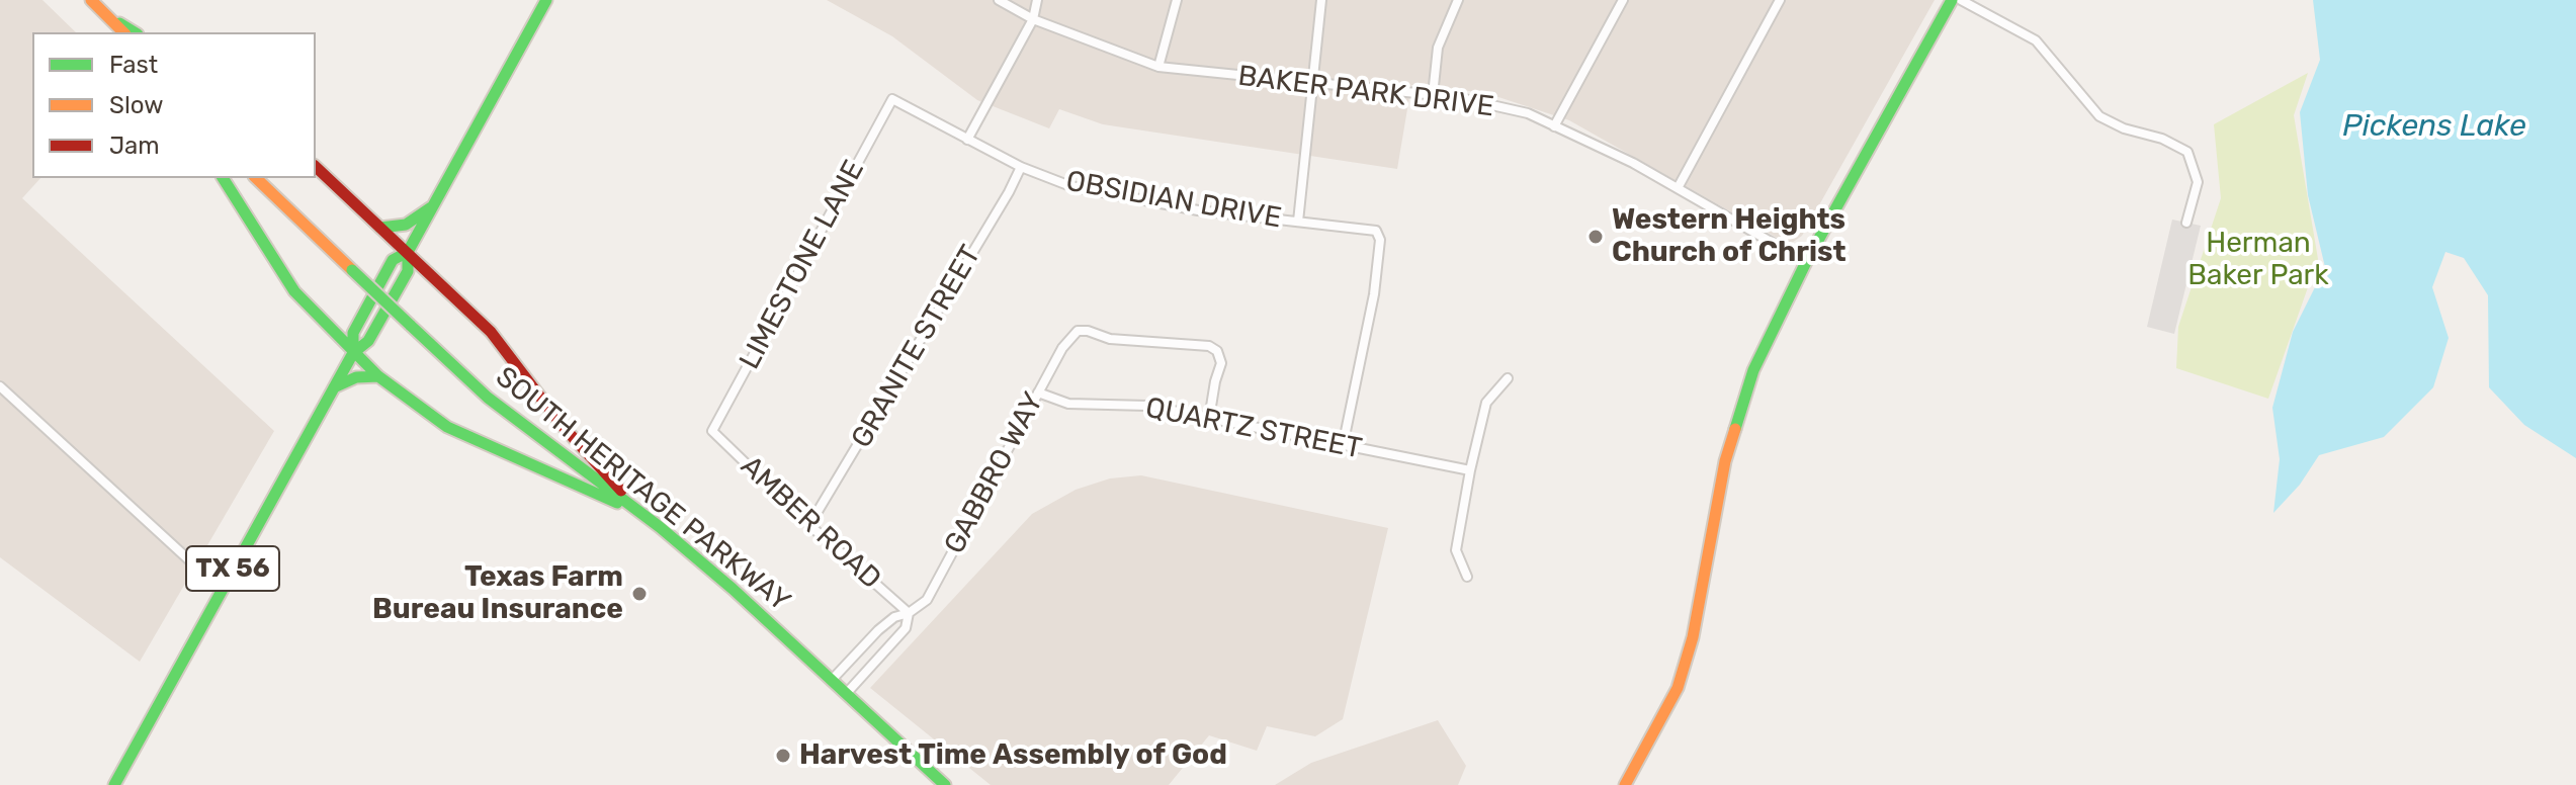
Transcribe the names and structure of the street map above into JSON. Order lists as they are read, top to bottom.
{
  "streets": {
    "main road": ["SOUTH HERITAGE PARKWAY", "TX 56"],
    "street": [
      "BAKER PARK DRIVE",
      "OBSIDIAN DRIVE",
      "LIMESTONE LANE",
      "GRANITE STREET",
      "QUARTZ STREET",
      "GABBRO WAY",
      "AMBER ROAD"
    ]
  },
  "crossings": [
    ["OBSIDIAN DRIVE", "LIMESTONE LANE"],
    ["OBSIDIAN DRIVE", "GRANITE STREET"],
    ["OBSIDIAN DRIVE", "QUARTZ STREET"],
    ["LIMESTONE LANE", "AMBER ROAD"],
    ["GRANITE STREET", "AMBER ROAD"],
    ["QUARTZ STREET", "GABBRO WAY"],
    ["GABBRO WAY", "SOUTH HERITAGE PARKWAY"],
    ["GABBRO WAY", "AMBER ROAD"]
  ],
  "water": ["Pickens Lake"],
  "parks": ["Herman Baker Park"],
  "places": ["Western Heights Church of Christ", "Texas Farm Bureau Insurance", "Harvest Time Assembly of God"],
  "legend": ["Fast", "Slow", "Jam"]
}
